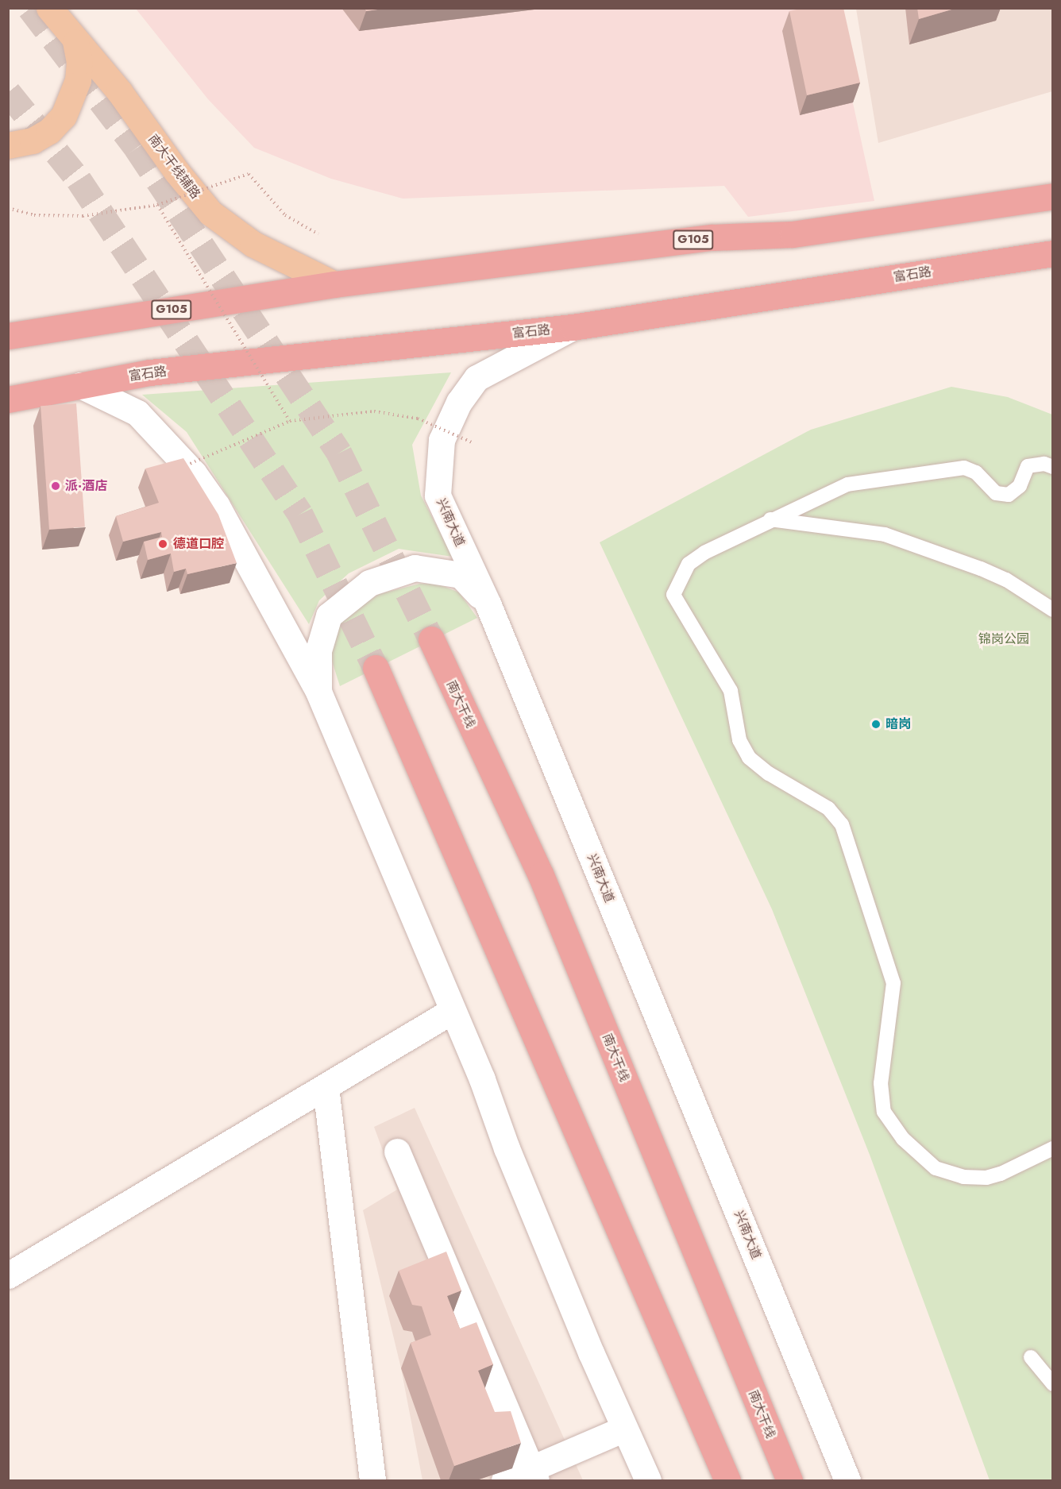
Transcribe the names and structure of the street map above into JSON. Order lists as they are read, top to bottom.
{
  "streets": {
    "highway": ["G105", "富石路", "南大干线"],
    "main road": ["南大干线辅路", "兴南大道"]
  },
  "crossings": [
    ["南大干线辅路", "G105"],
    ["富石路", "兴南大道"]
  ],
  "parks": ["锦岗公园"],
  "places": ["派·酒店", "德道口腔", "暗岗"]
}
